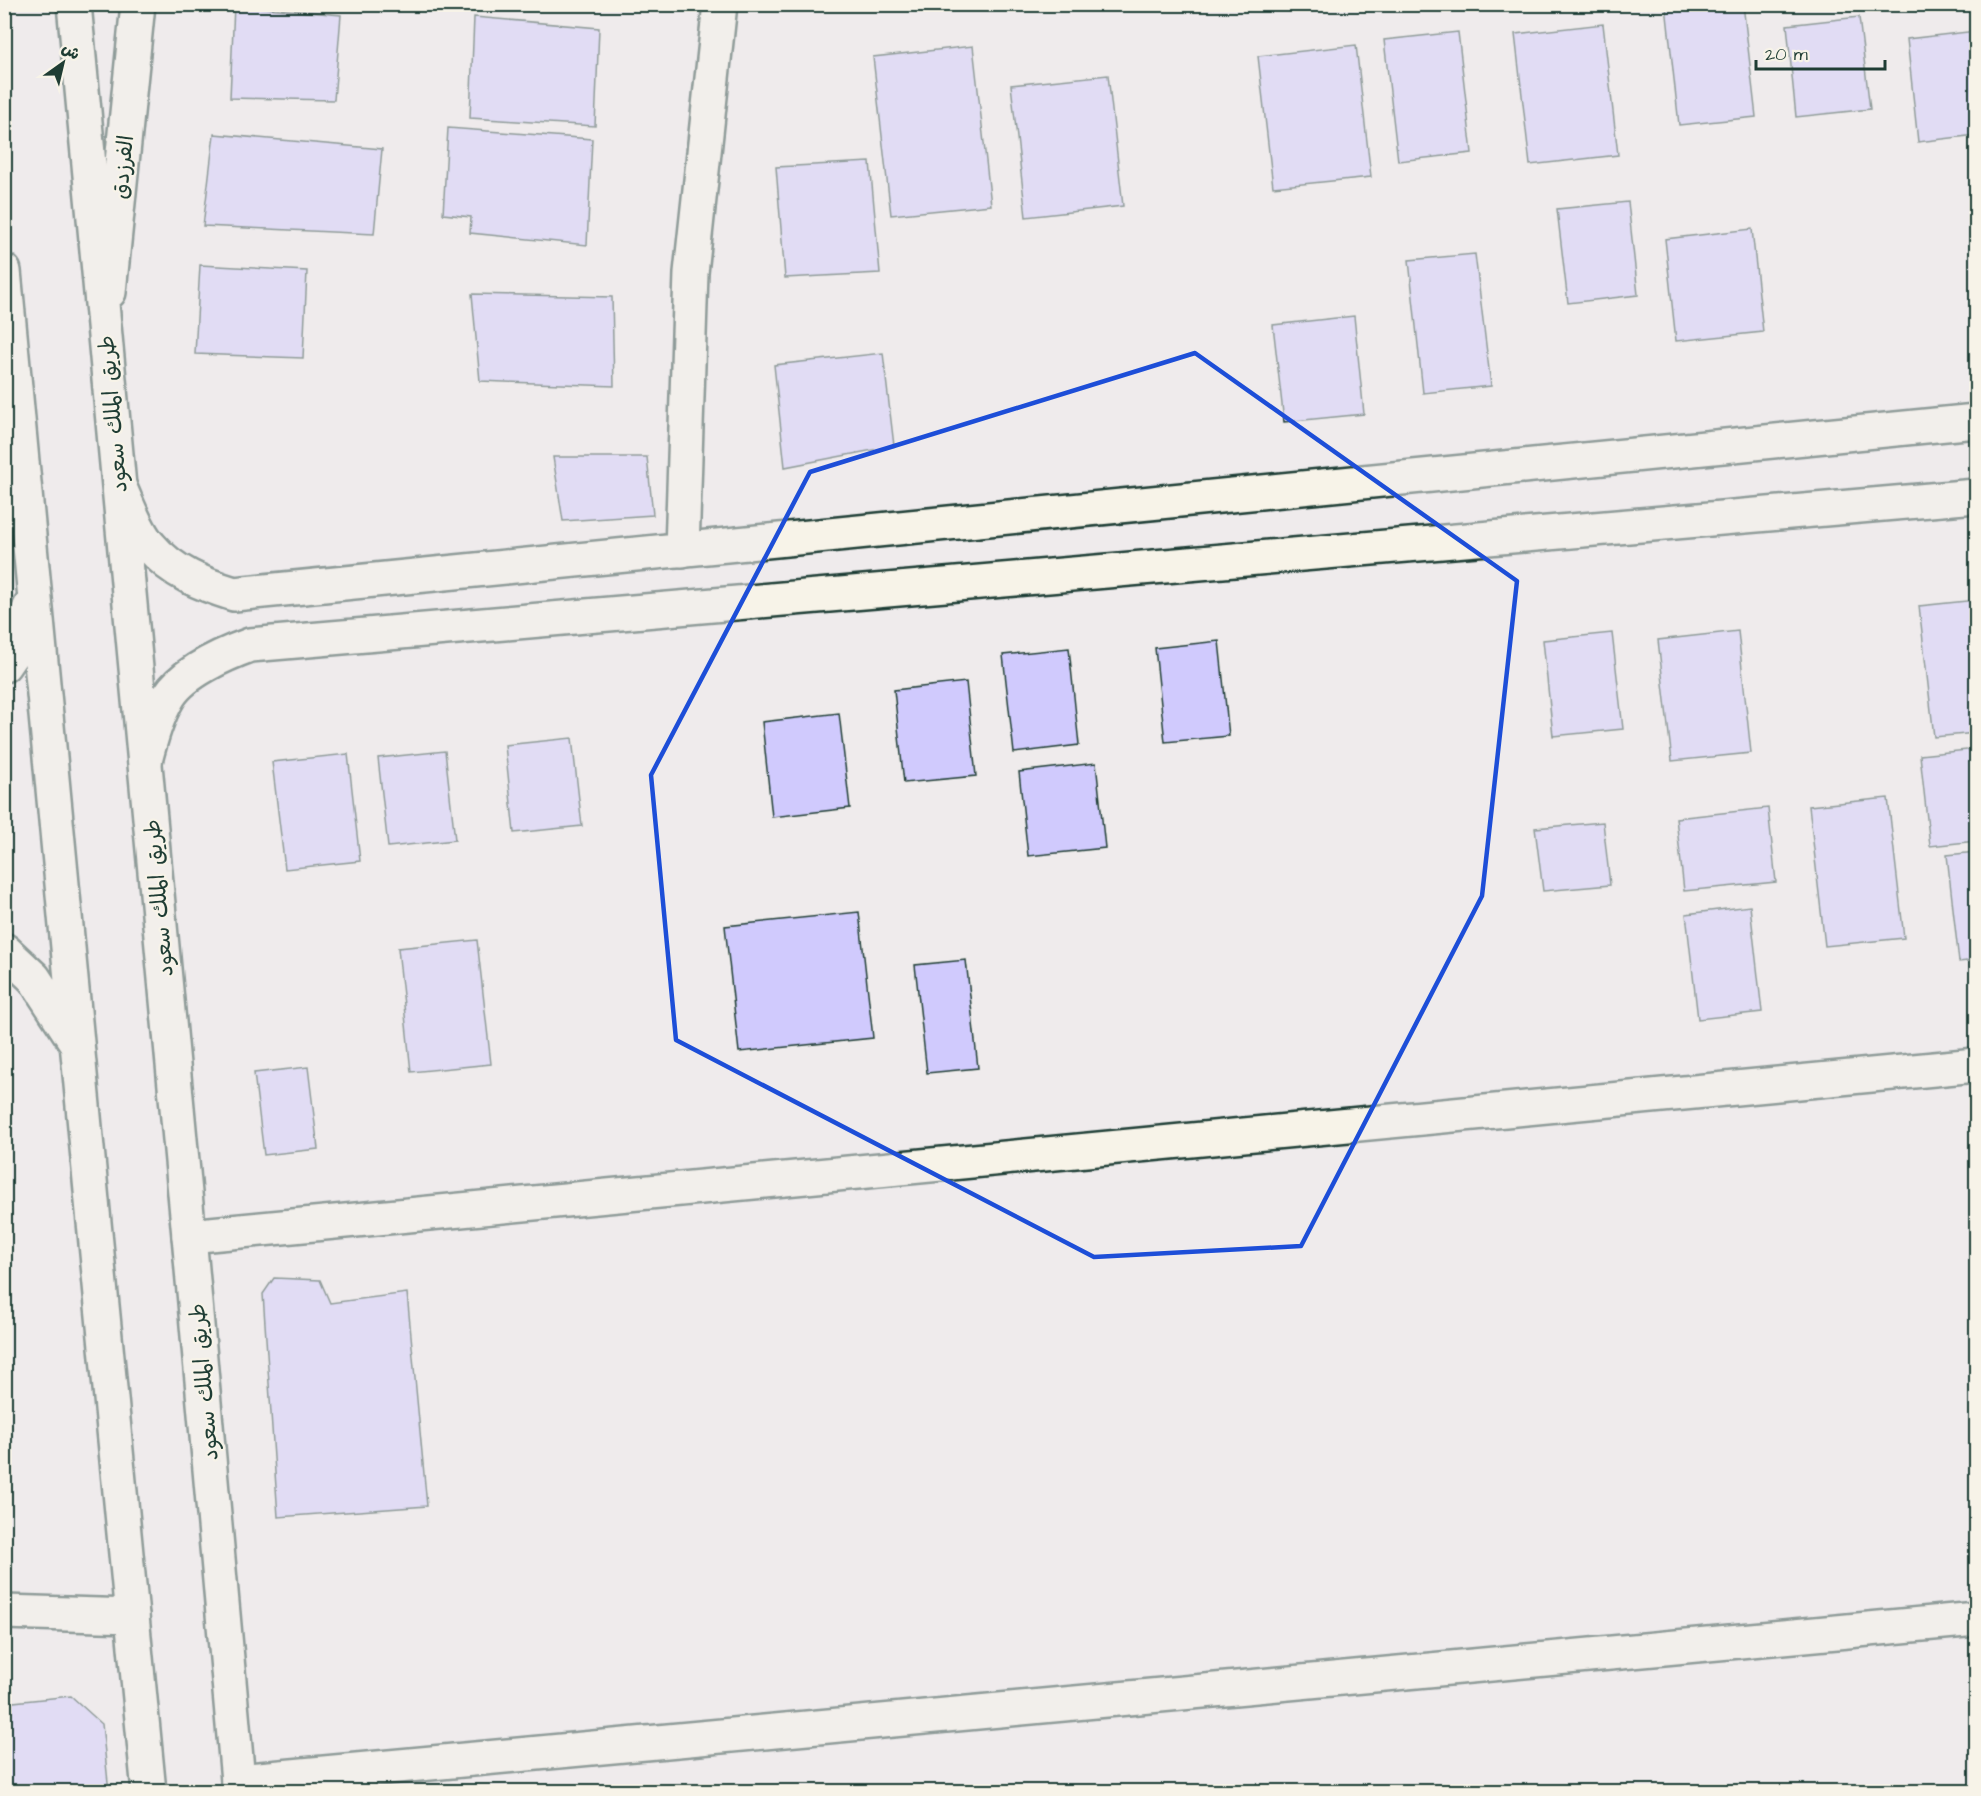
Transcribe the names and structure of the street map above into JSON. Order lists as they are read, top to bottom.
{
  "streets": {
    "street": ["الفرزدق", "طريق الملك سعود"]
  },
  "crossings": [
    ["الفرزدق", "طريق الملك سعود"]
  ],
  "scale_bar": "20 m",
  "north": "top right"
}
